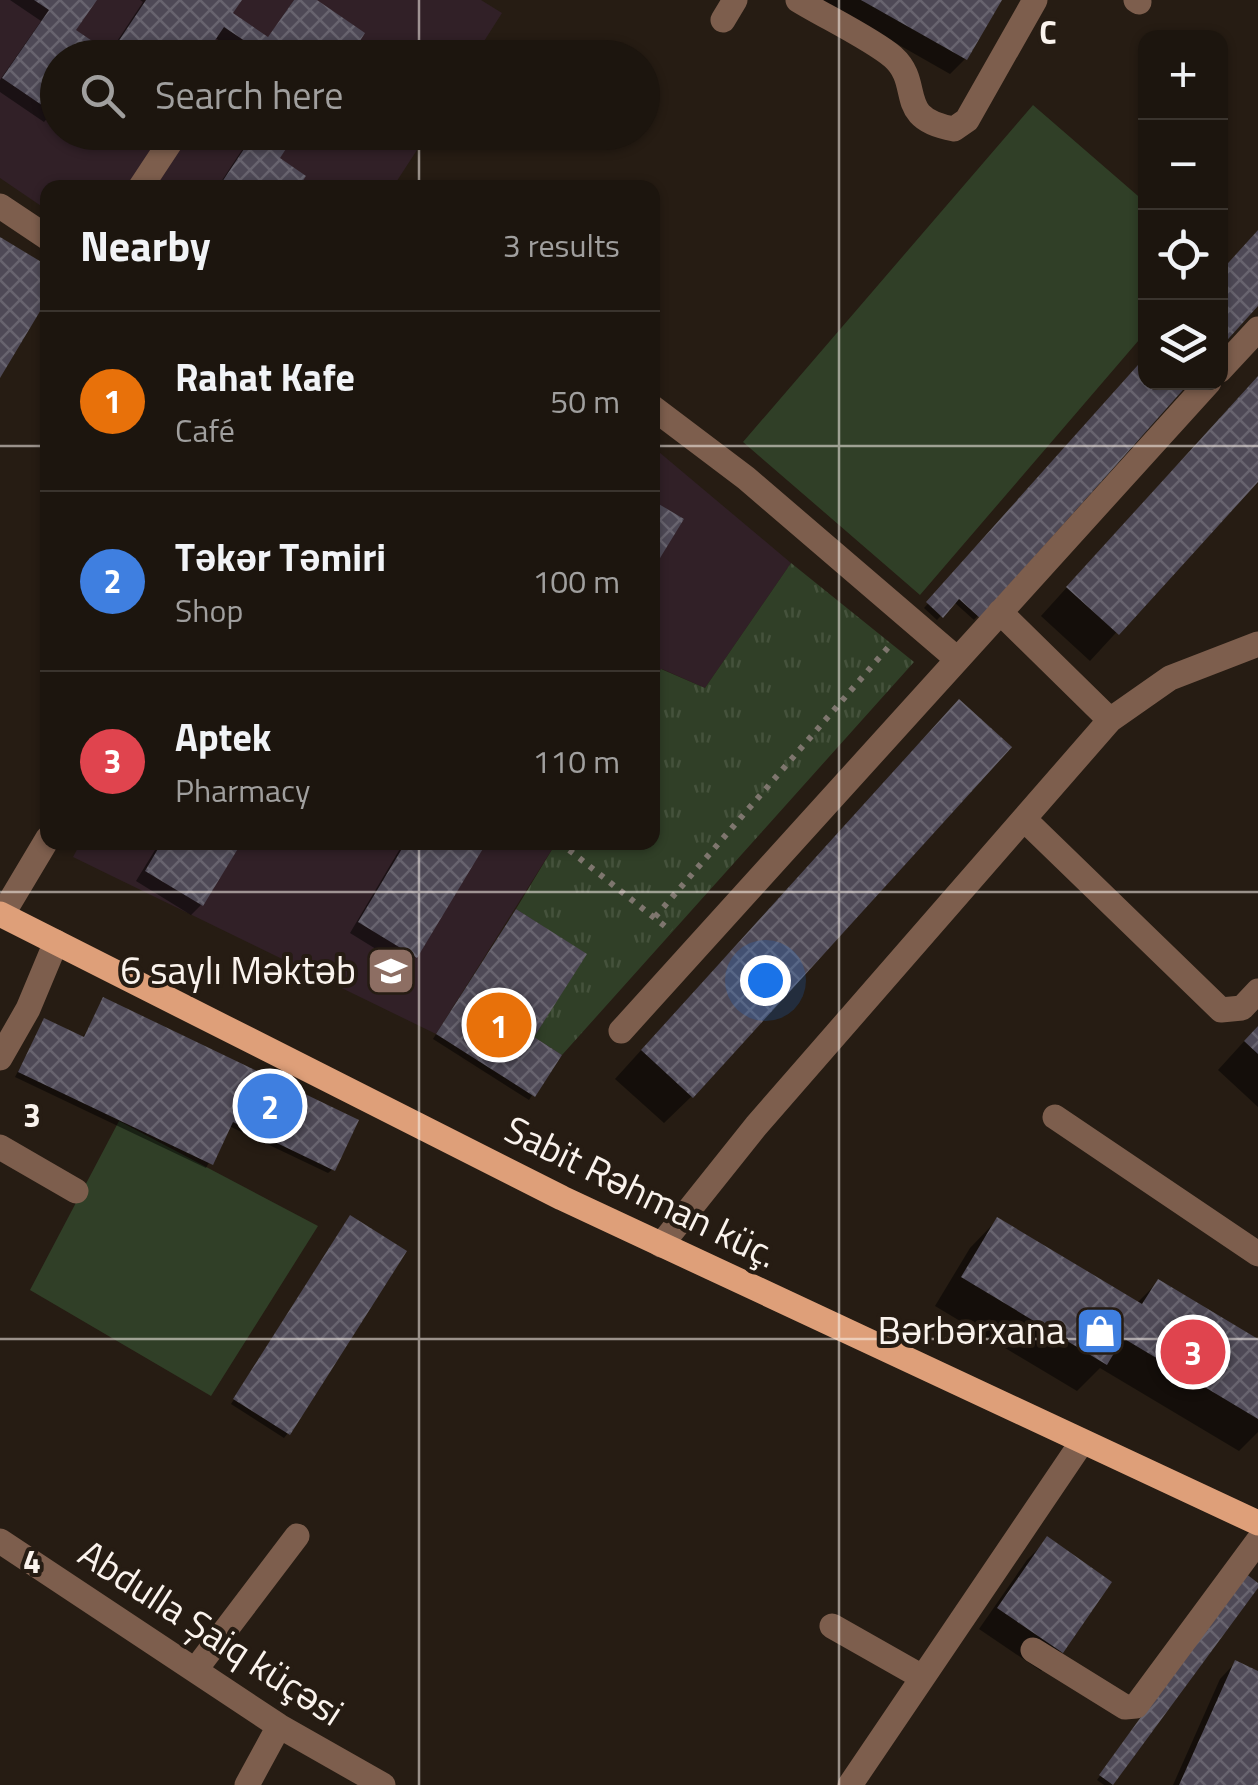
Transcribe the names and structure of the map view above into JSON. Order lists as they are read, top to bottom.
{
  "streets": {
    "main road": ["Sabit Rəhman küç."],
    "street": ["Abdulla Şaiq küçəsi"]
  },
  "places": {
    "school or university": ["6 saylı Məktəb"],
    "shop": ["Bərbərxana"]
  },
  "page": {
    "map_buttons": ["+", "−"],
    "search": "Search here",
    "heading": ["Nearby", "3 results"],
    "list": [
      {
        "mark": "1",
        "name": "Rahat Kafe",
        "note": "Café",
        "value": "50 m"
      },
      {
        "mark": "2",
        "name": "Təkər Təmiri",
        "note": "Shop",
        "value": "100 m"
      },
      {
        "mark": "3",
        "name": "Aptek",
        "note": "Pharmacy",
        "value": "110 m"
      }
    ],
    "pins": ["1", "2", "3"]
  },
  "grid": {
    "columns": ["C"],
    "rows": ["3", "4"]
  }
}
